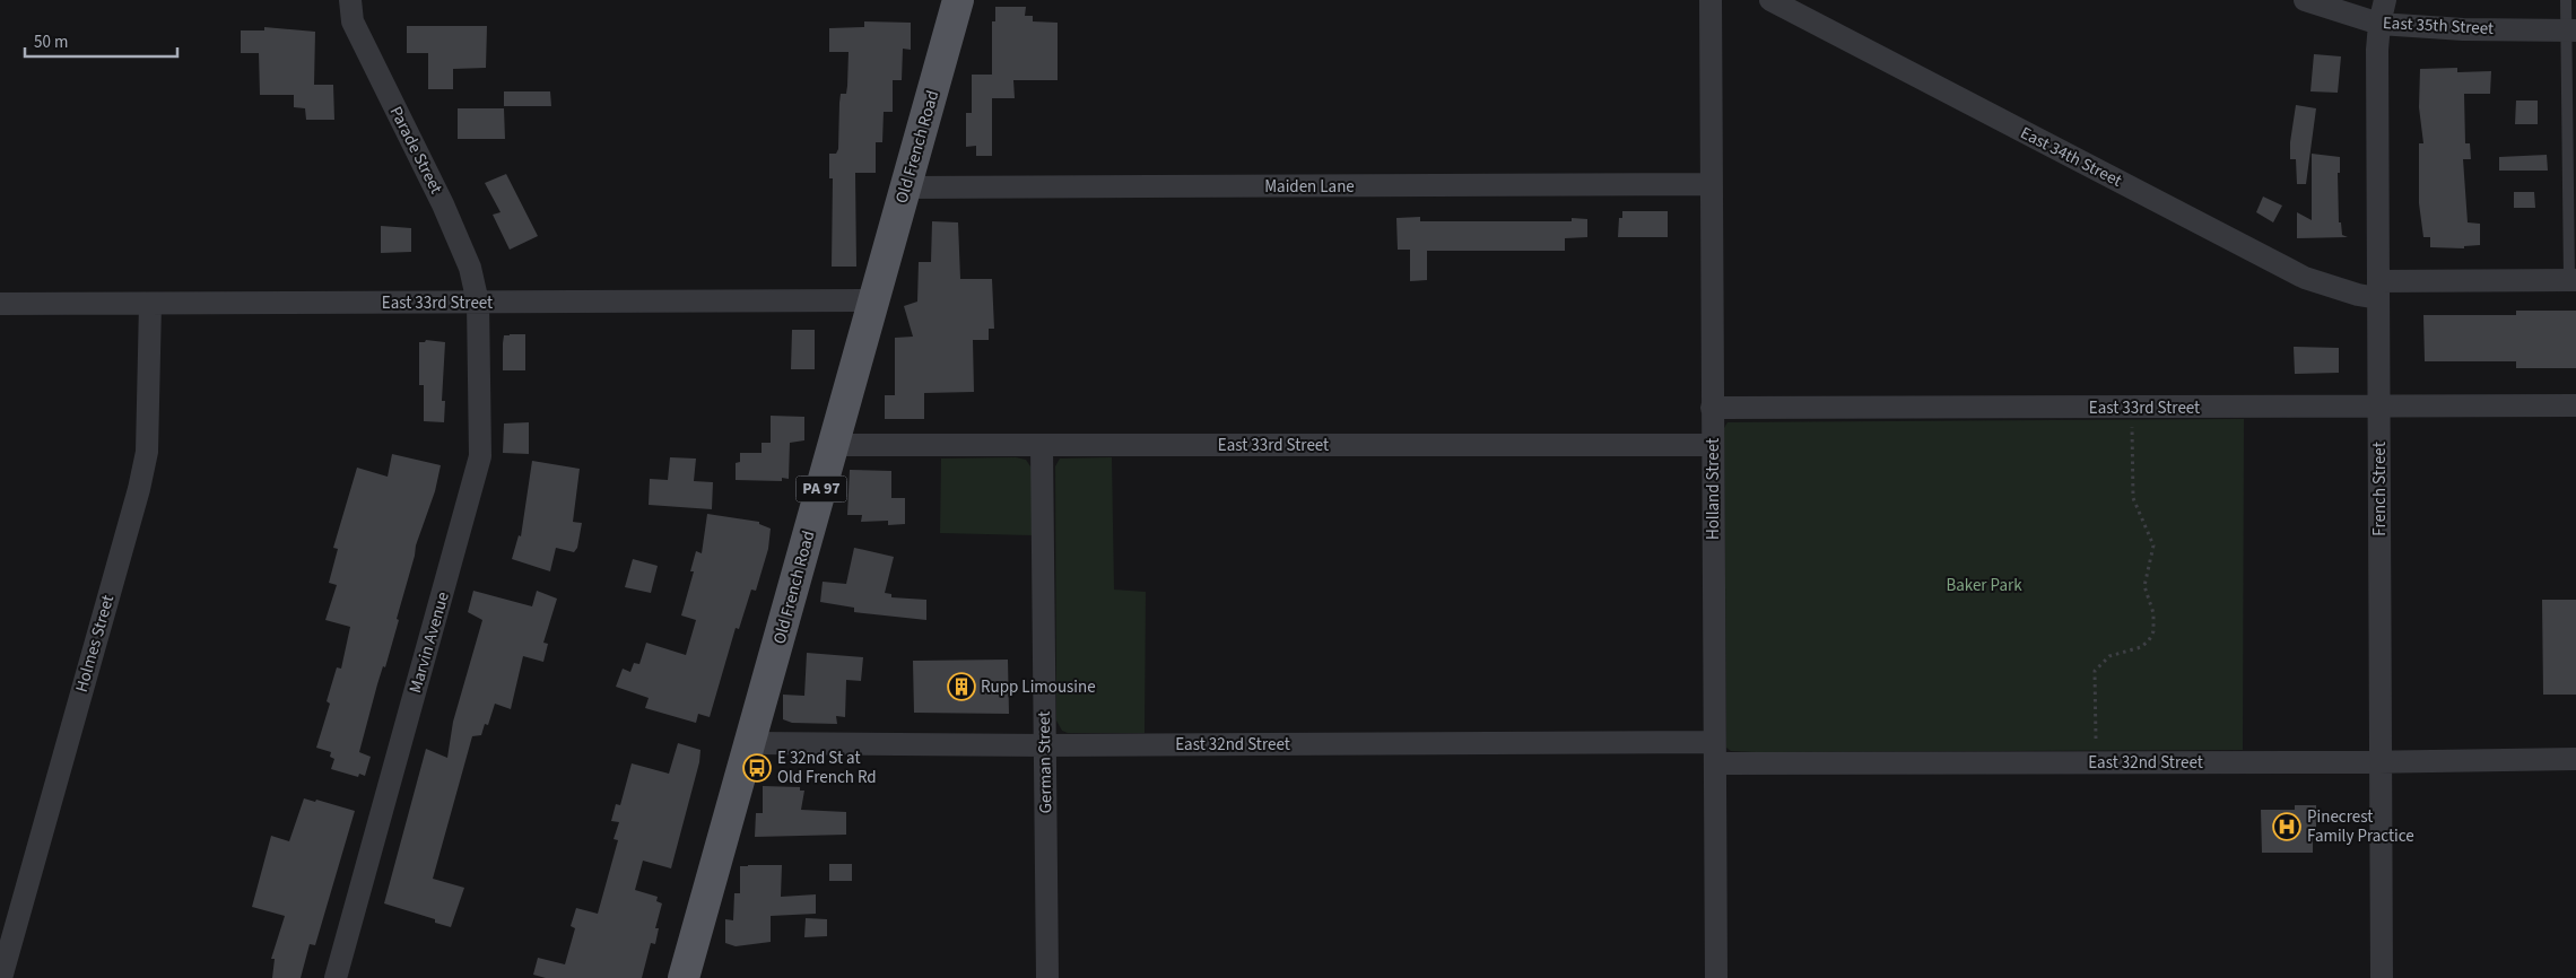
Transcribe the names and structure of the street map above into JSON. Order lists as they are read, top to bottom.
{
  "streets": {
    "main road": ["Old French Road", "PA 97"],
    "street": [
      "East 35th Street",
      "Parade Street",
      "East 34th Street",
      "Maiden Lane",
      "East 33rd Street",
      "Holland Street",
      "French Street",
      "Marvin Avenue",
      "Holmes Street",
      "East 32nd Street",
      "German Street"
    ]
  },
  "crossings": [
    ["East 35th Street", "French Street"],
    ["Old French Road", "Maiden Lane"],
    ["Old French Road", "East 33rd Street"],
    ["Old French Road", "East 32nd Street"],
    ["Parade Street", "East 33rd Street"],
    ["Parade Street", "Marvin Avenue"],
    ["East 34th Street", "French Street"],
    ["Maiden Lane", "Holland Street"],
    ["East 33rd Street", "Holland Street"],
    ["East 33rd Street", "French Street"],
    ["East 33rd Street", "Marvin Avenue"],
    ["East 33rd Street", "Holmes Street"],
    ["East 33rd Street", "German Street"],
    ["Holland Street", "East 32nd Street"],
    ["French Street", "East 32nd Street"],
    ["East 32nd Street", "German Street"]
  ],
  "parks": ["Baker Park"],
  "places": {
    "building": ["Rupp Limousine"],
    "bus stop": ["E 32nd St at Old French Rd"],
    "hospital": ["Pinecrest Family Practice"]
  },
  "scale_bar": "50 m"
}
